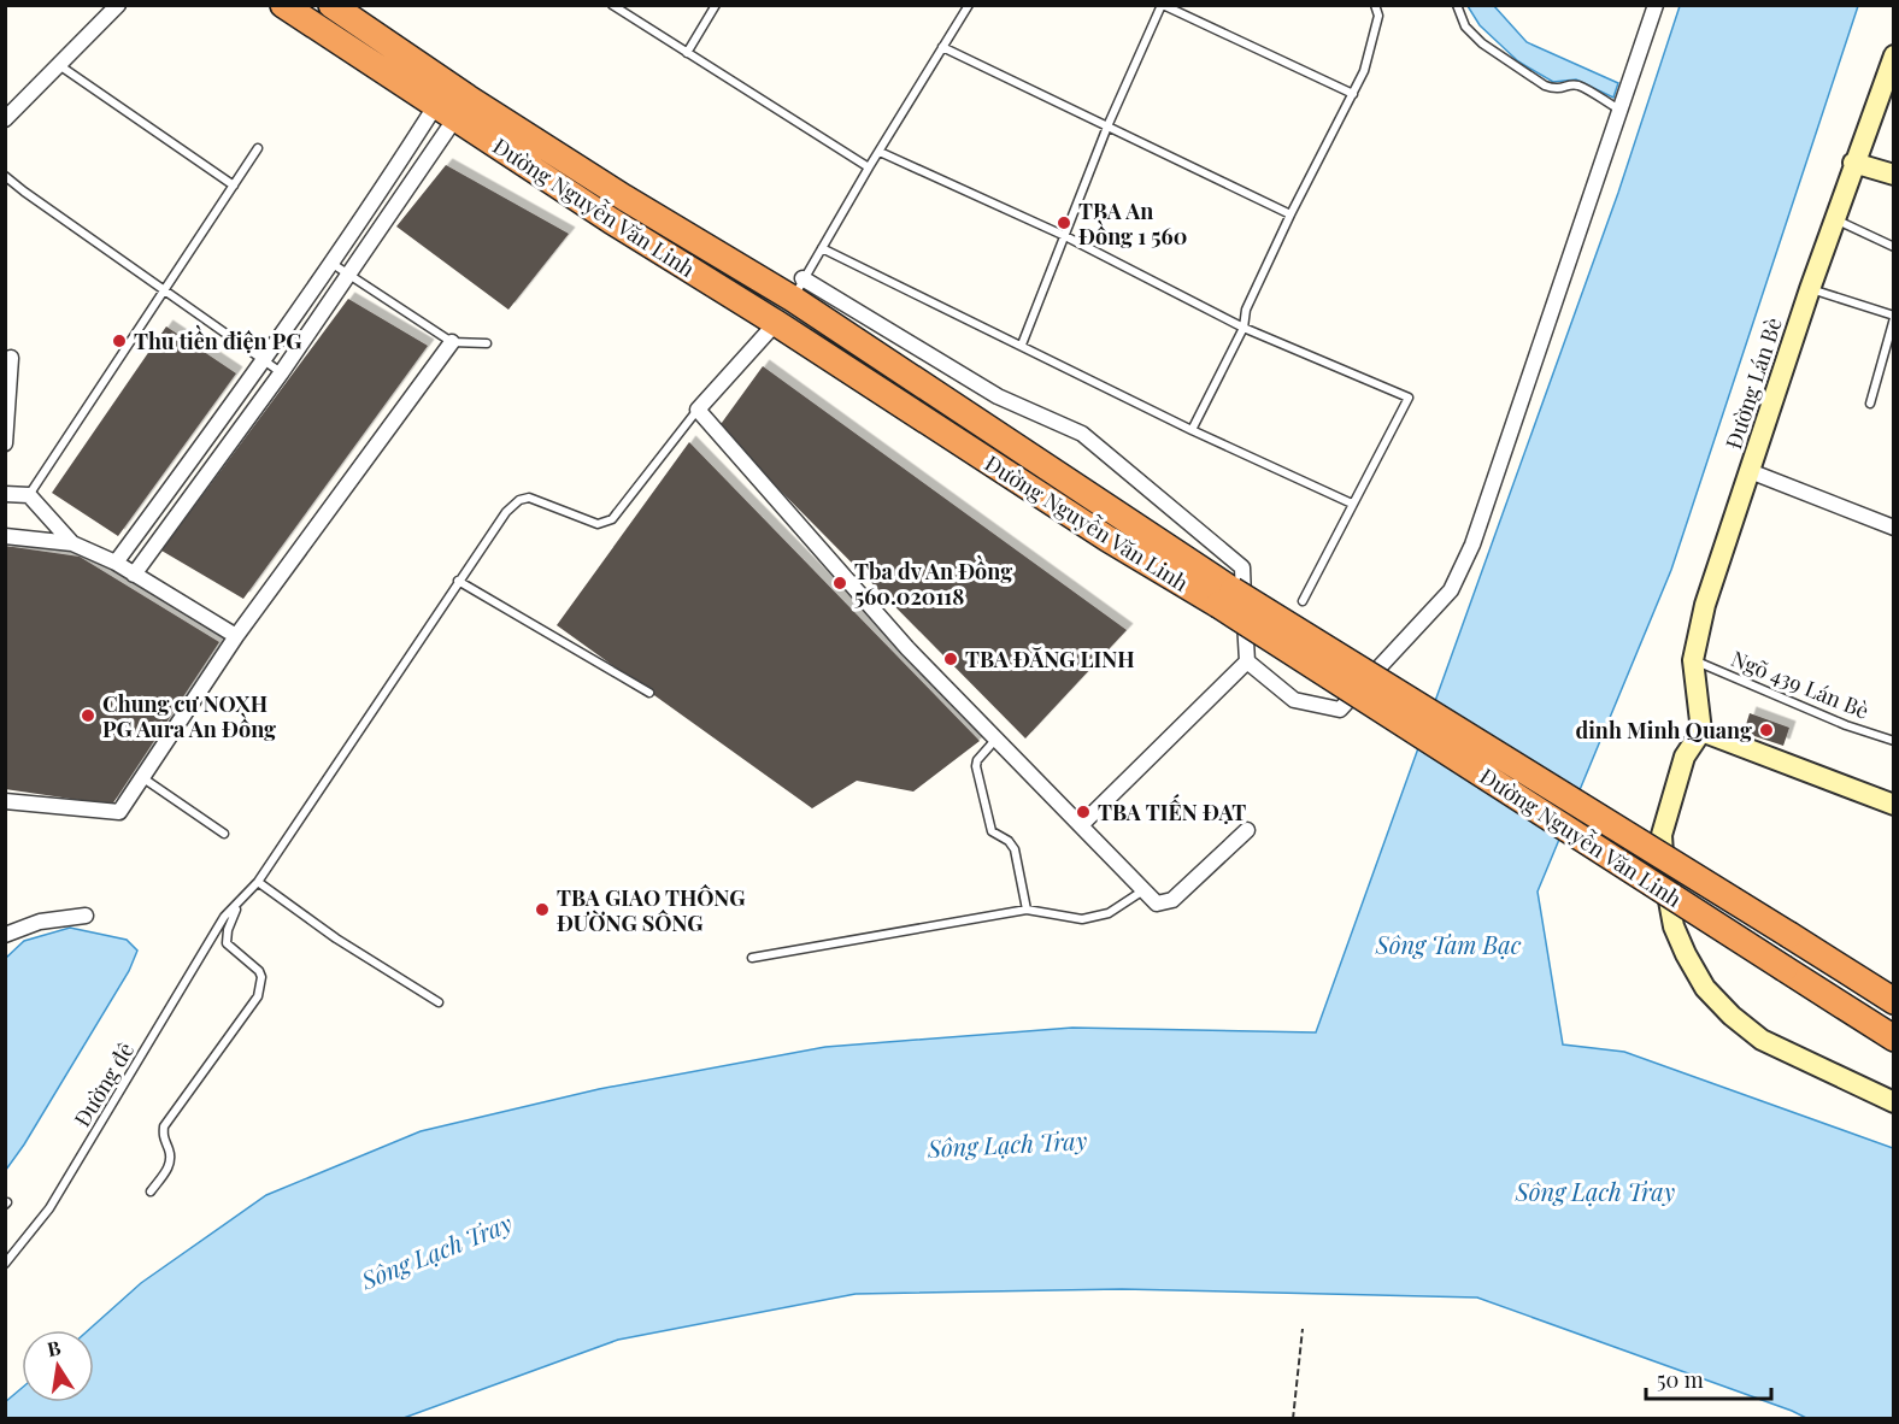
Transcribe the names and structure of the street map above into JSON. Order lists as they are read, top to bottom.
{
  "streets": {
    "highway": ["Đường Nguyễn Văn Linh"],
    "main road": ["Đường Lán Bè"],
    "lane": ["Ngõ 439 Lán Bè", "Đường đê"]
  },
  "crossings": [
    ["Đường Lán Bè", "Ngõ 439 Lán Bè"]
  ],
  "water": ["Sông Tam Bạc", "Sông Lạch Tray"],
  "places": [
    "TBA An Đồng 1 560",
    "Thu tiền điện PG",
    "Tba dv An Đồng 560.020118",
    "TBA ĐĂNG LINH",
    "Chung cư NOXH PG Aura An Đồng",
    "dinh Minh Quang",
    "TBA TIẾN ĐẠT",
    "TBA GIAO THÔNG ĐƯỜNG SÔNG"
  ],
  "scale_bar": "50 m",
  "north": "top"
}
